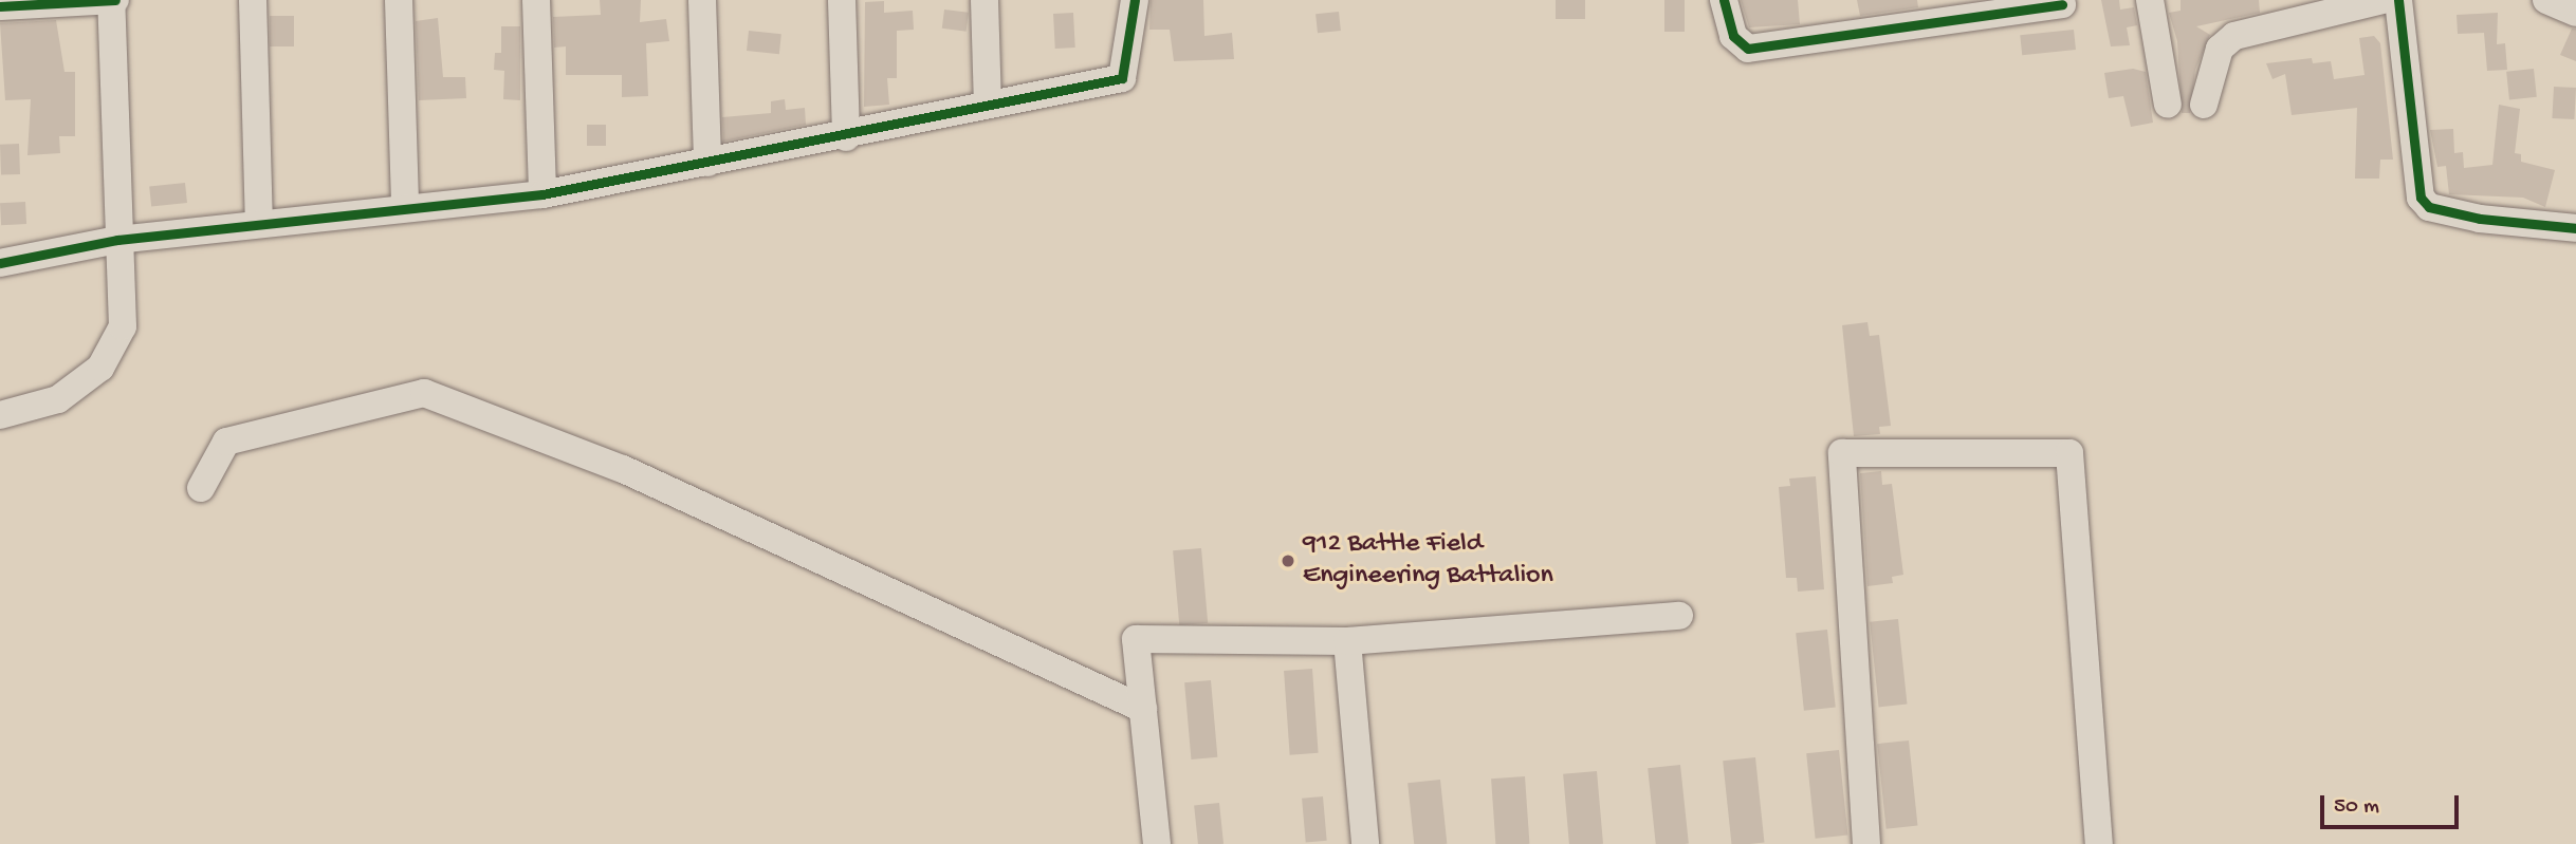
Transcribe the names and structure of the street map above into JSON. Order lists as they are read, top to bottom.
{
  "places": ["912 Battle Field Engineering Battalion"],
  "scale_bar": "50 m"
}
